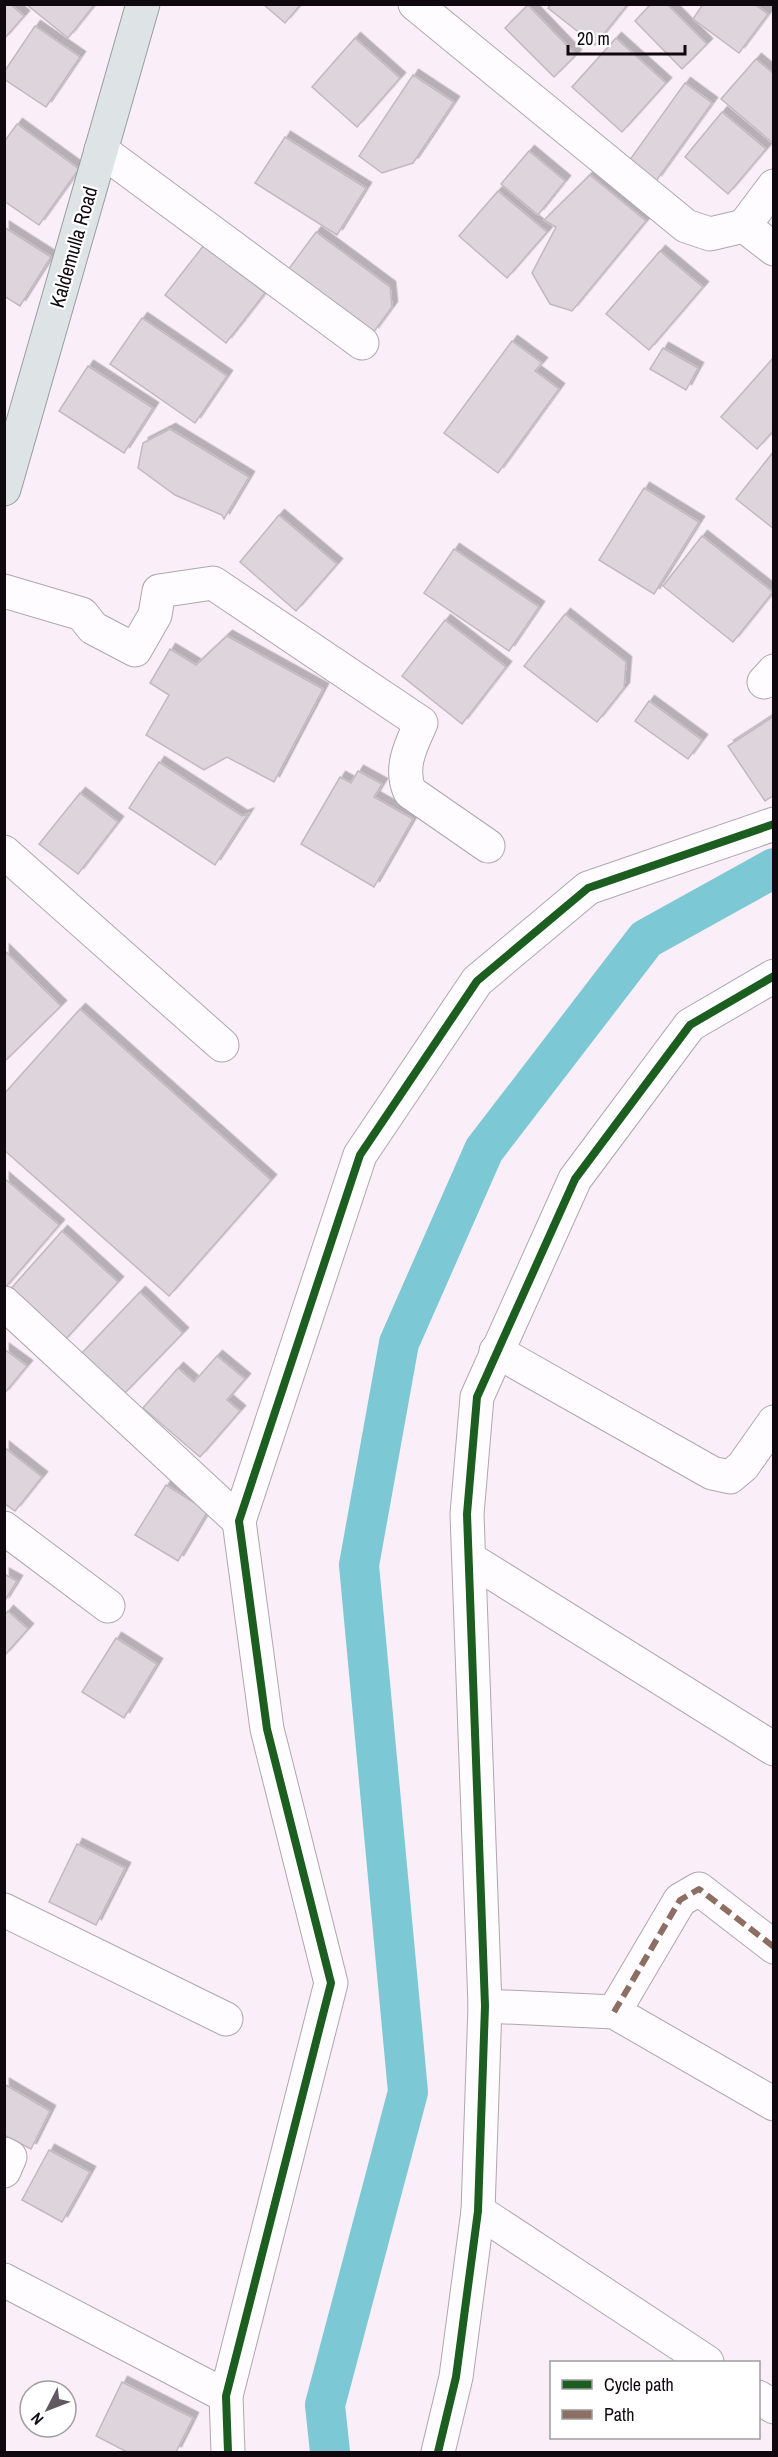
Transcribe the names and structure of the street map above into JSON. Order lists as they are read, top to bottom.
{
  "streets": {
    "main road": ["Kaldemulla Road"]
  },
  "legend": ["Cycle path", "Path"],
  "scale_bar": "20 m",
  "north": "bottom left"
}
